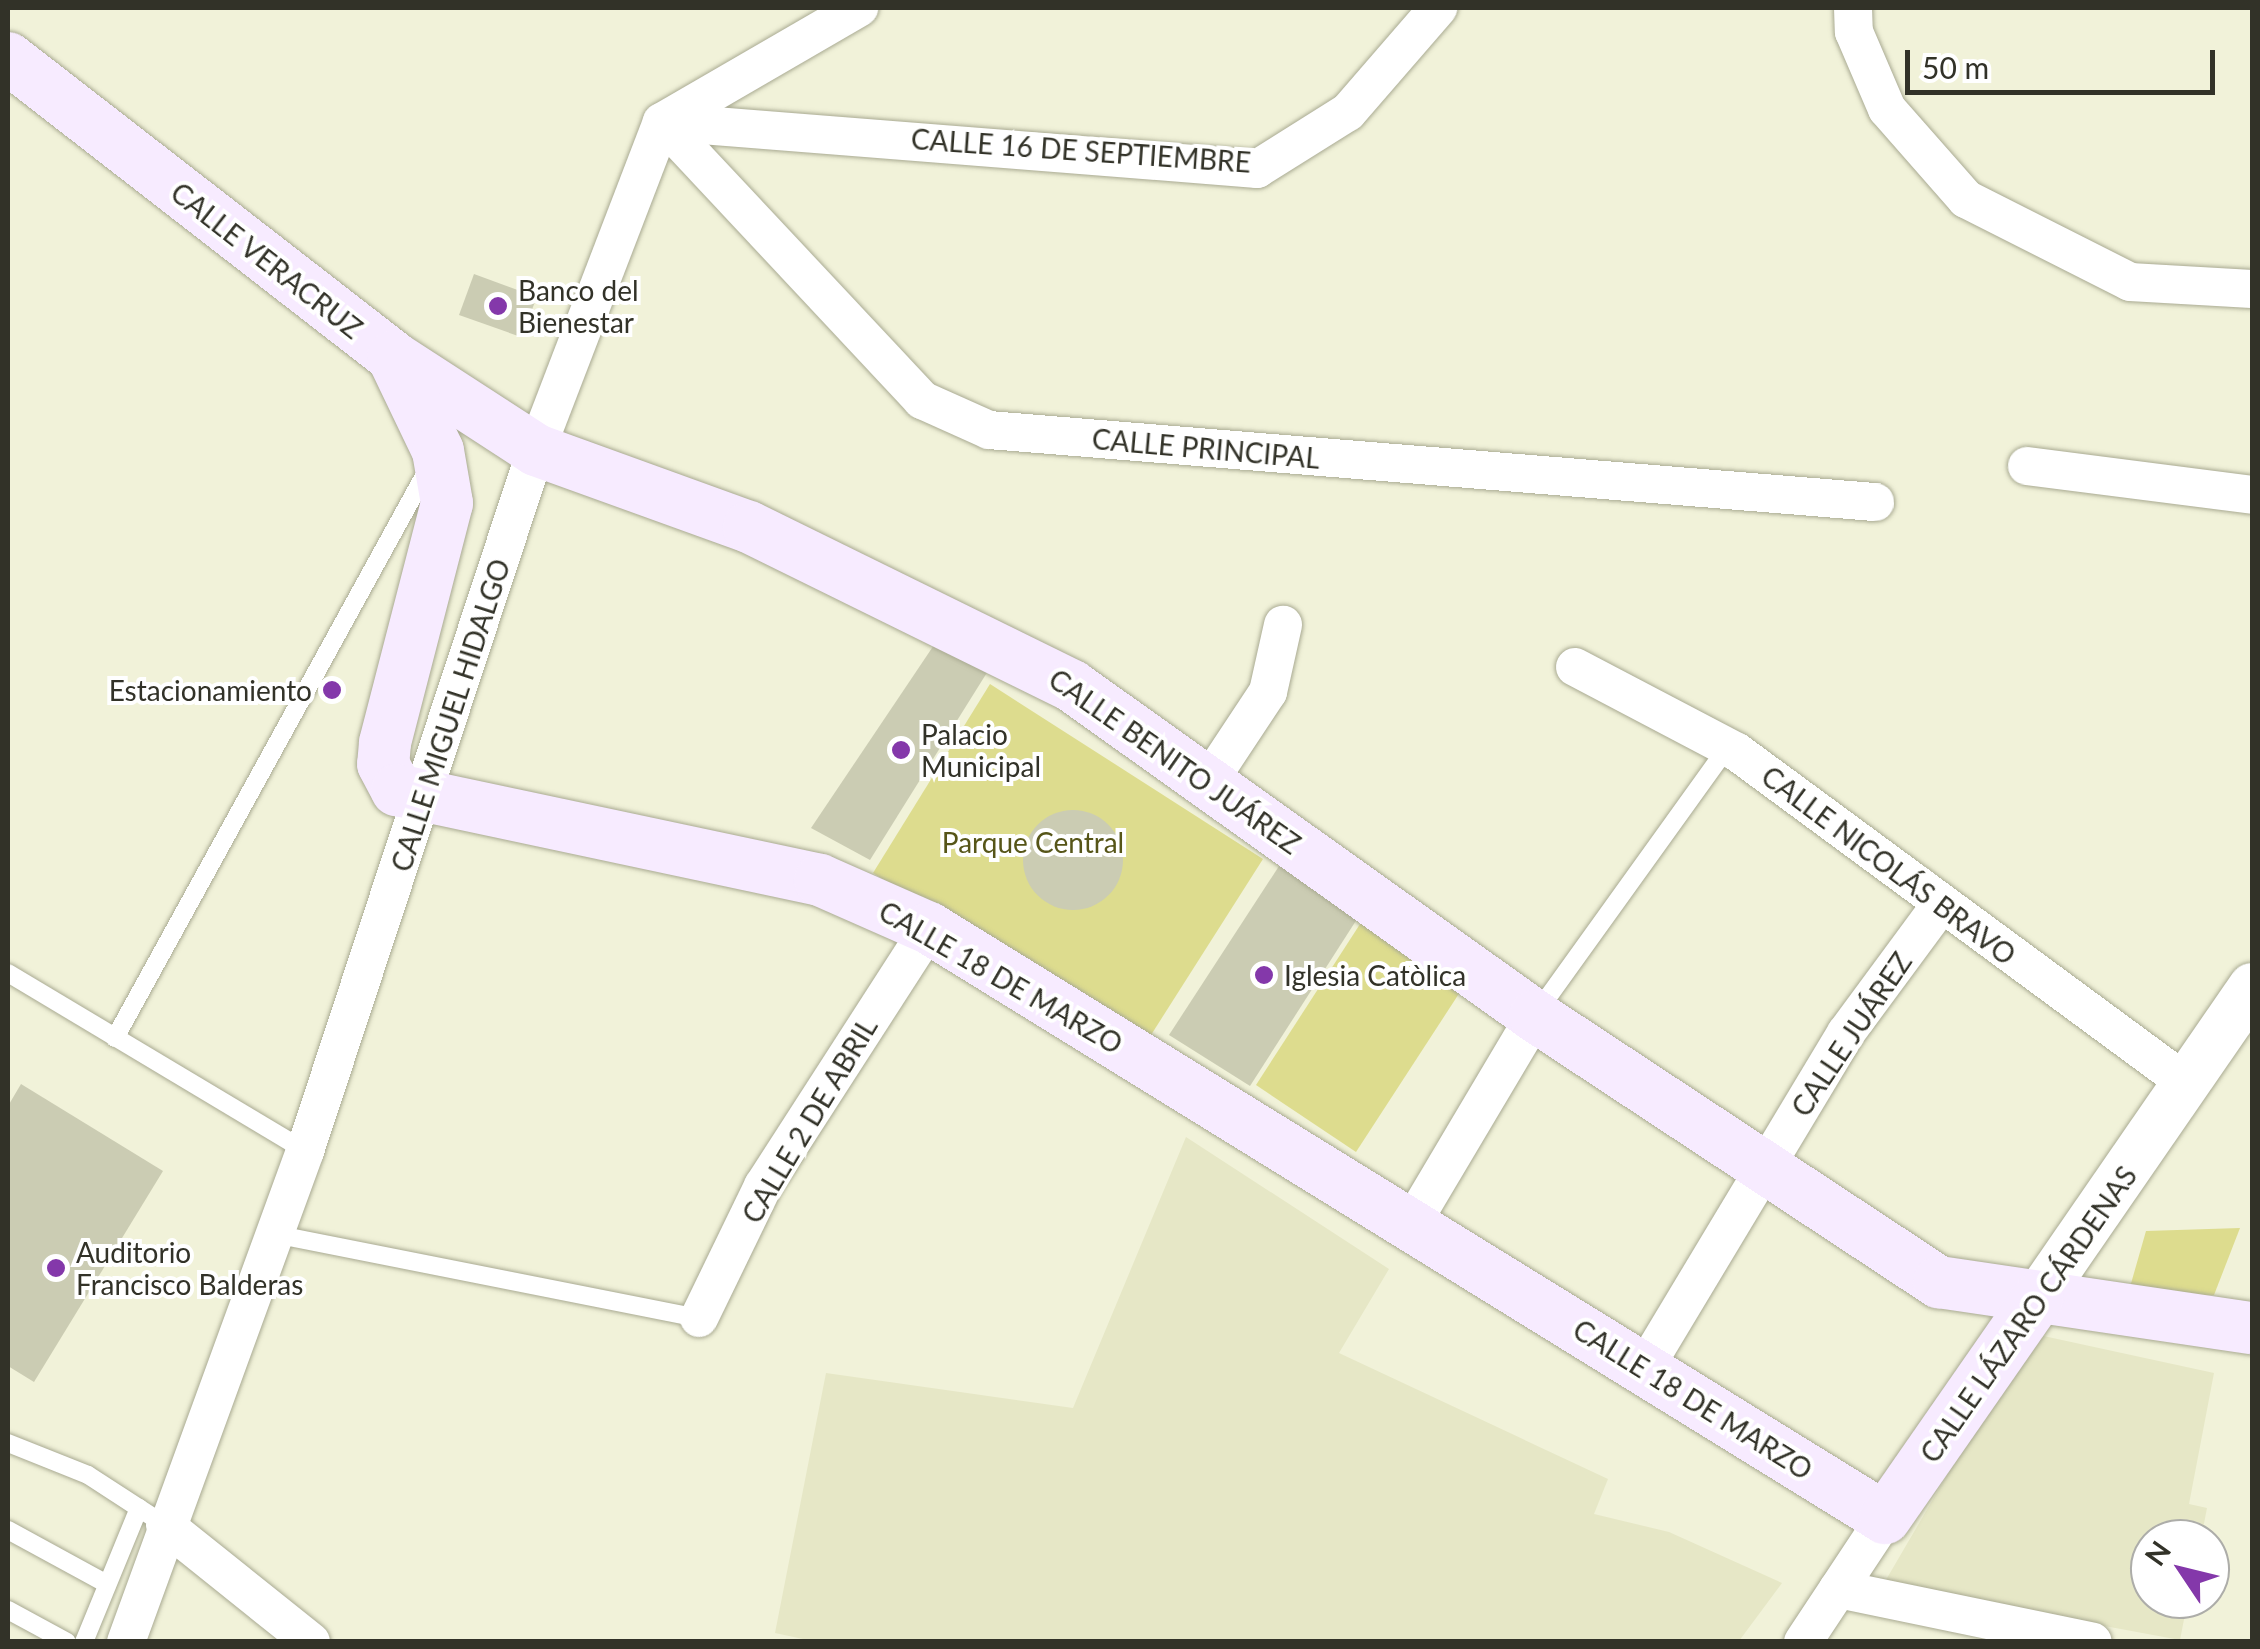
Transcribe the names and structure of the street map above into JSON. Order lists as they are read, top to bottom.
{
  "streets": {
    "main road": [
      "CALLE VERACRUZ",
      "CALLE BENITO JUÁREZ",
      "CALLE 18 DE MARZO",
      "CALLE LÁZARO CÁRDENAS"
    ],
    "street": [
      "CALLE 16 DE SEPTIEMBRE",
      "CALLE PRINCIPAL",
      "CALLE MIGUEL HIDALGO",
      "CALLE NICOLÁS BRAVO",
      "CALLE JUÁREZ",
      "CALLE 2 DE ABRIL"
    ]
  },
  "crossings": [
    ["CALLE 16 DE SEPTIEMBRE", "CALLE PRINCIPAL"],
    ["CALLE 16 DE SEPTIEMBRE", "CALLE MIGUEL HIDALGO"],
    ["CALLE VERACRUZ", "CALLE MIGUEL HIDALGO"],
    ["CALLE VERACRUZ", "CALLE BENITO JUÁREZ"],
    ["CALLE VERACRUZ", "CALLE 18 DE MARZO"],
    ["CALLE PRINCIPAL", "CALLE MIGUEL HIDALGO"],
    ["CALLE MIGUEL HIDALGO", "CALLE BENITO JUÁREZ"],
    ["CALLE MIGUEL HIDALGO", "CALLE 18 DE MARZO"],
    ["CALLE BENITO JUÁREZ", "CALLE JUÁREZ"],
    ["CALLE BENITO JUÁREZ", "CALLE LÁZARO CÁRDENAS"],
    ["CALLE NICOLÁS BRAVO", "CALLE JUÁREZ"],
    ["CALLE NICOLÁS BRAVO", "CALLE LÁZARO CÁRDENAS"],
    ["CALLE 18 DE MARZO", "CALLE 2 DE ABRIL"],
    ["CALLE 18 DE MARZO", "CALLE LÁZARO CÁRDENAS"]
  ],
  "parks": ["Parque Central"],
  "places": [
    "Banco del Bienestar",
    "Estacionamiento",
    "Palacio Municipal",
    "Iglesia Catòlica",
    "Auditorio Francisco Balderas"
  ],
  "scale_bar": "50 m",
  "north": "top left"
}
